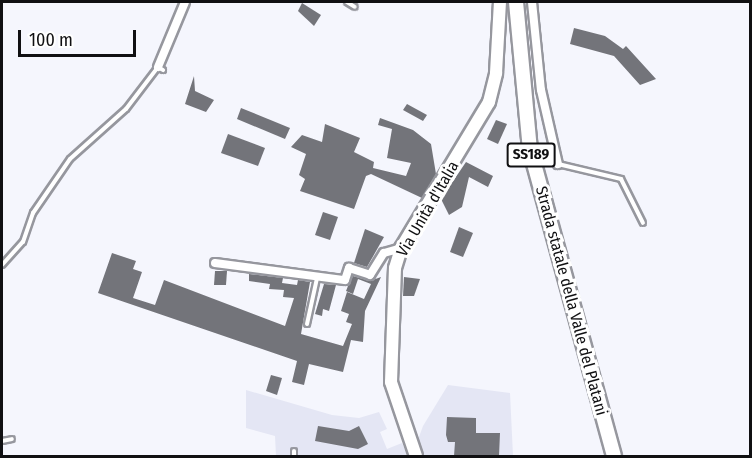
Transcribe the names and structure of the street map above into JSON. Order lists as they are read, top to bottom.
{
  "streets": {
    "main road": ["SS189", "Strada statale della Valle del Platani"],
    "street": ["Via Unità d'Italia"]
  },
  "scale_bar": "100 m"
}
